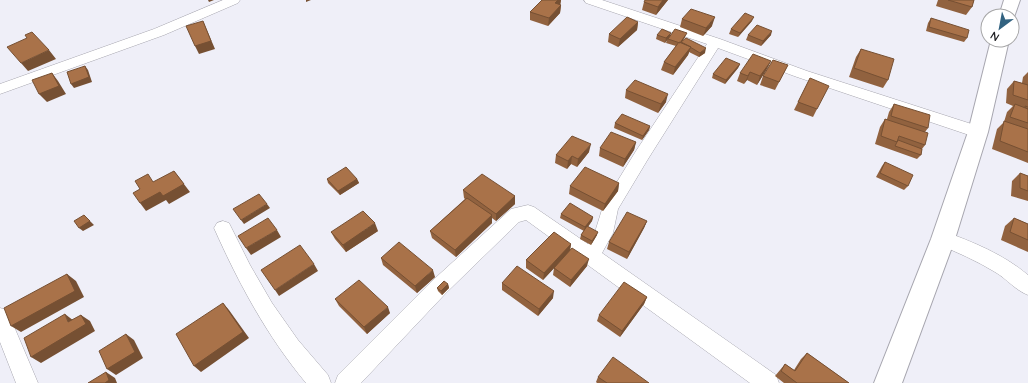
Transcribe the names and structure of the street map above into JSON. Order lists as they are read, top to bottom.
{
  "north": "bottom left"
}
